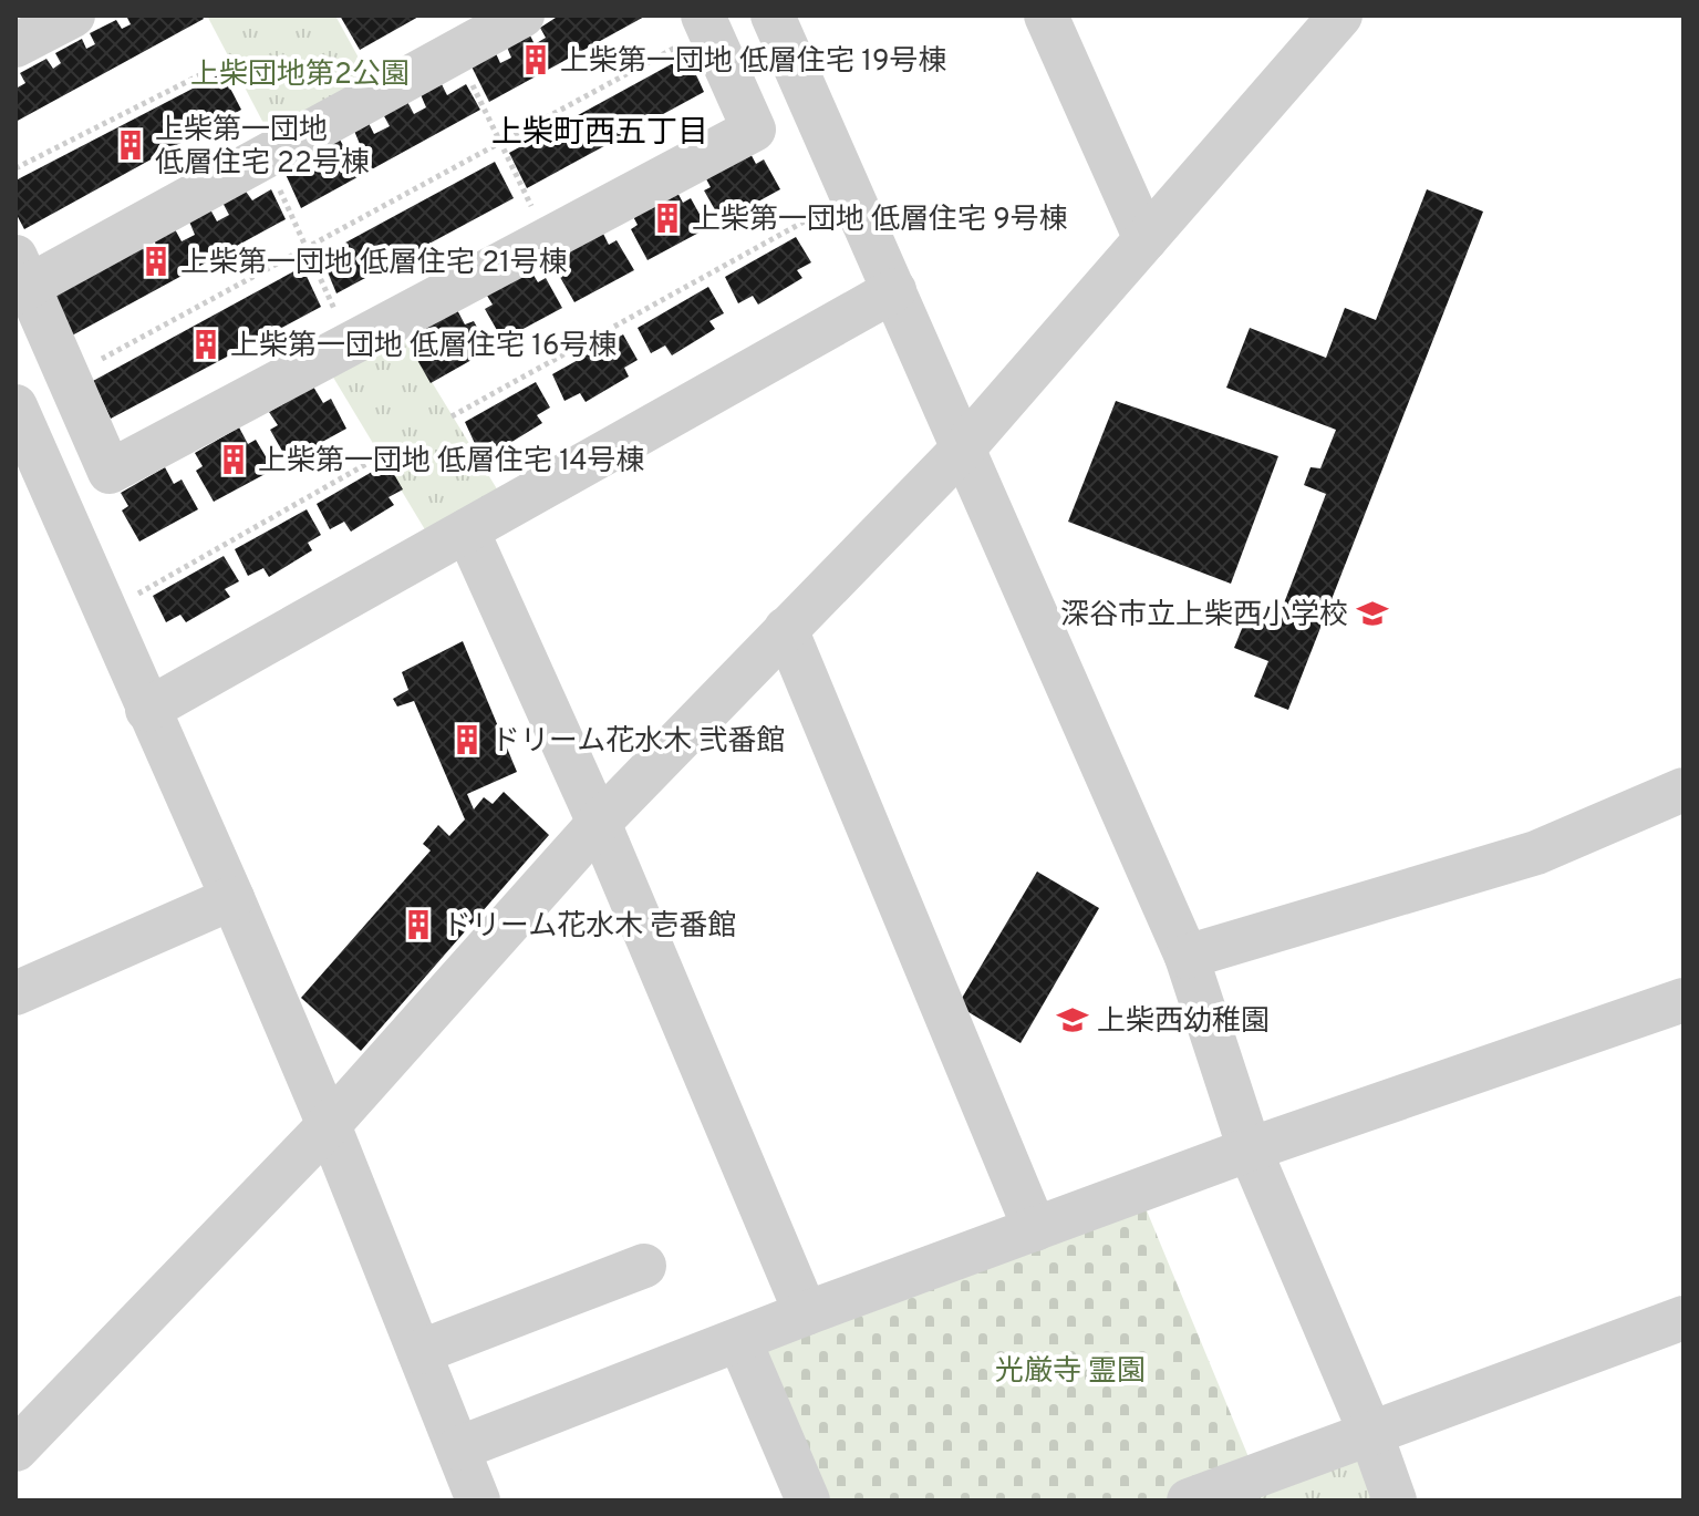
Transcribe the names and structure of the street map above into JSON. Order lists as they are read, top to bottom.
{
  "districts": ["上柴町西五丁目"],
  "parks": ["上柴団地第2公園", "光厳寺 霊園"],
  "places": {
    "building": [
      "上柴第一団地 低層住宅 19号棟",
      "上柴第一団地 低層住宅 22号棟",
      "上柴第一団地 低層住宅 9号棟",
      "上柴第一団地 低層住宅 21号棟",
      "上柴第一団地 低層住宅 16号棟",
      "上柴第一団地 低層住宅 14号棟",
      "ドリーム花水木 弐番館",
      "ドリーム花水木 壱番館"
    ],
    "school or university": ["深谷市立上柴西小学校", "上柴西幼稚園"]
  }
}
